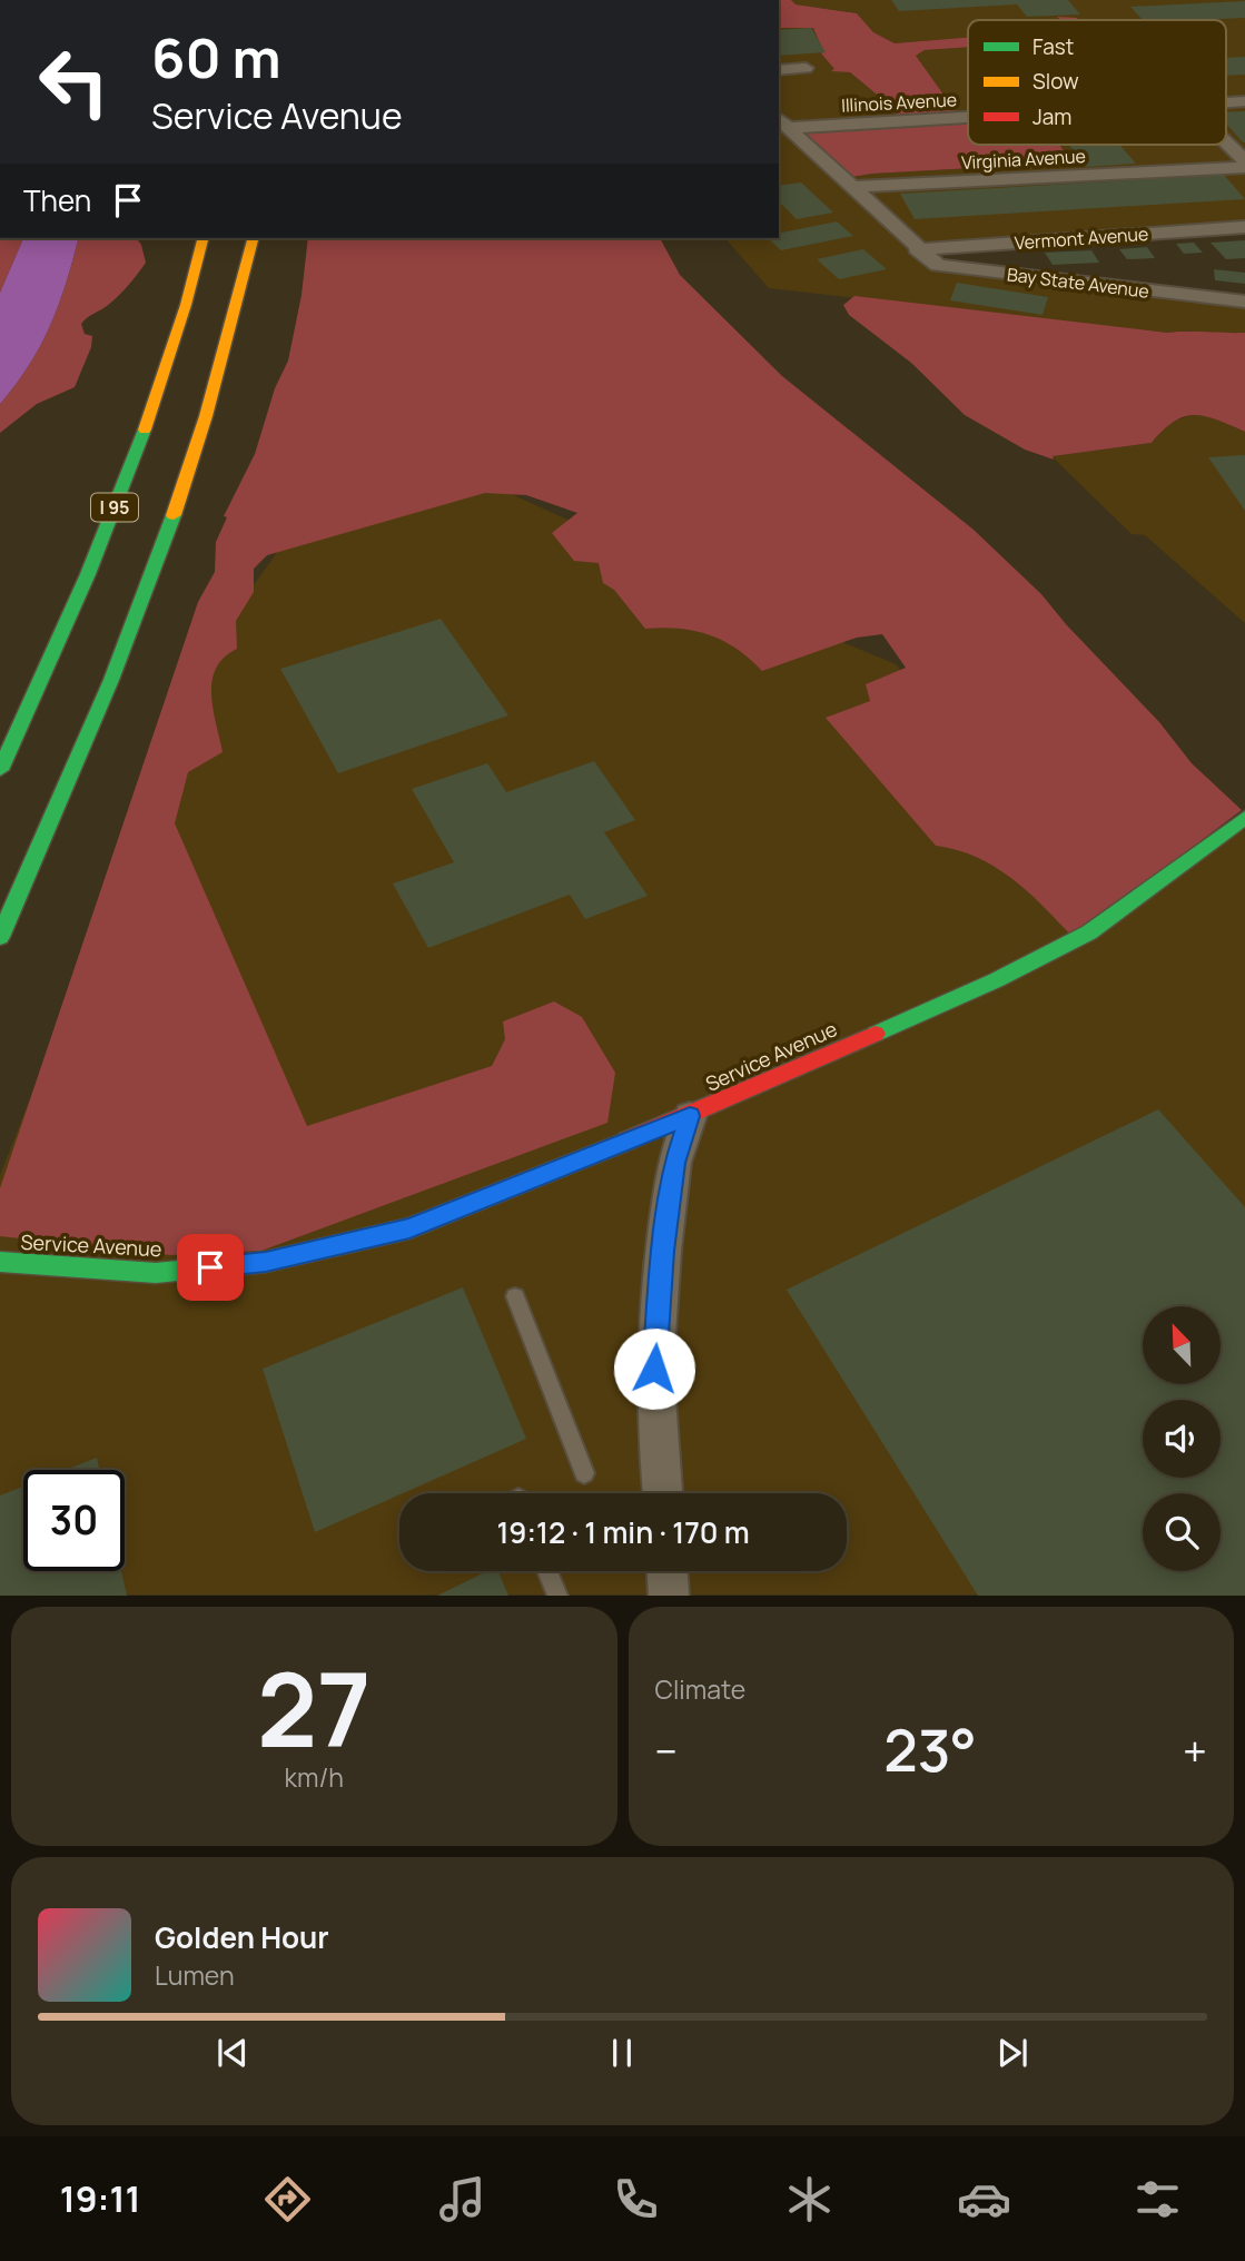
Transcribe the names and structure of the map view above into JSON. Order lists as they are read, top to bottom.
{
  "streets": {
    "main road": ["I 95", "Service Avenue"],
    "street": [
      "Illinois Avenue",
      "Virginia Avenue",
      "Vermont Avenue",
      "Bay State Avenue"
    ]
  },
  "crossings": [
    ["Illinois Avenue", "Bay State Avenue"],
    ["Virginia Avenue", "Bay State Avenue"],
    ["Vermont Avenue", "Bay State Avenue"]
  ],
  "legend": ["Fast", "Slow", "Jam"],
  "north": "top left",
  "page": {
    "turn": ["60 m", "Service Avenue"],
    "then": "Then",
    "limit": "30",
    "trip": "19:12 · 1 min · 170 m",
    "tile": [
      ["27", "km/h"],
      "Climate"
    ],
    "heat": ["−", "23°", "+"],
    "song": ["Golden Hour", "Lumen"],
    "tabs": "19:11"
  }
}
